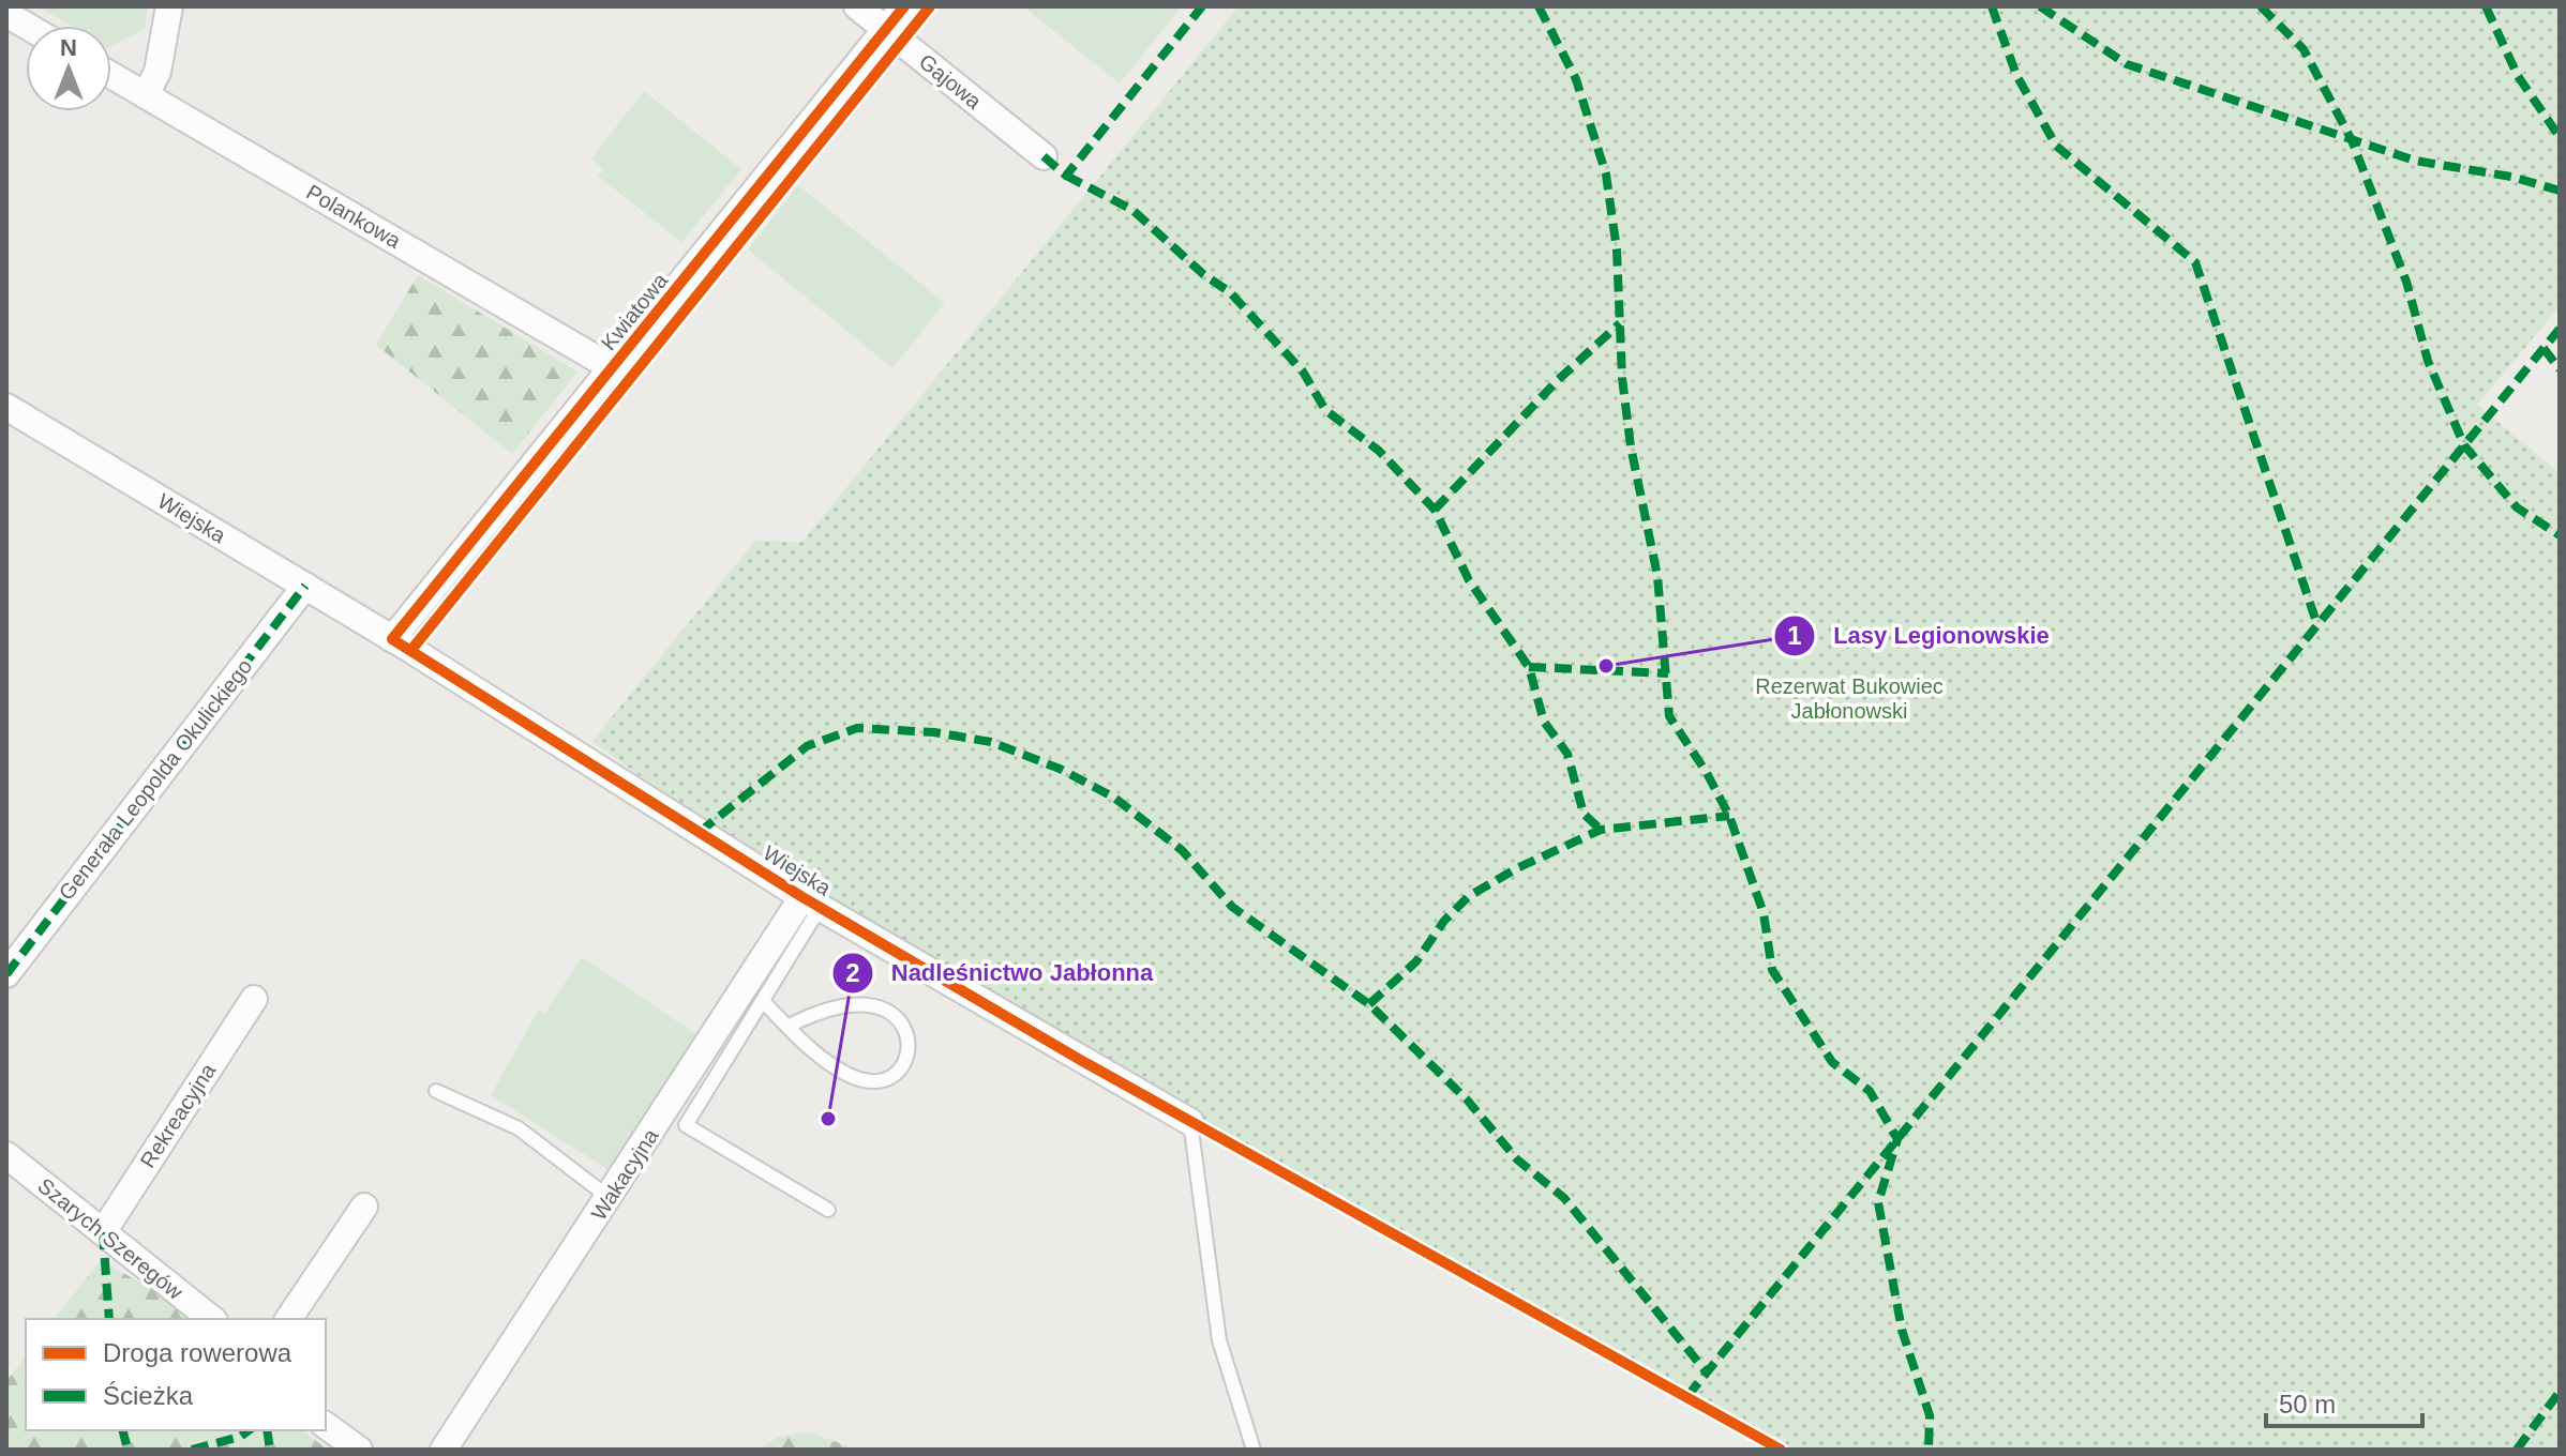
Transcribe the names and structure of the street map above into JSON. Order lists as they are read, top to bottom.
{
  "streets": {
    "street": [
      "Gajowa",
      "Polankowa",
      "Kwiatowa",
      "Wiejska",
      "Generała Leopolda Okulickiego",
      "Rekreacyjna",
      "Wakacyjna",
      "Szarych Szeregów"
    ]
  },
  "crossings": [
    ["Gajowa", "Kwiatowa"],
    ["Polankowa", "Kwiatowa"],
    ["Kwiatowa", "Wiejska"],
    ["Wiejska", "Generała Leopolda Okulickiego"],
    ["Wiejska", "Wakacyjna"],
    ["Rekreacyjna", "Szarych Szeregów"]
  ],
  "parks": ["Rezerwat Bukowiec Jabłonowski"],
  "places": ["Lasy Legionowskie", "Nadleśnictwo Jabłonna"],
  "legend": ["Droga rowerowa", "Ścieżka"],
  "scale_bar": "50 m",
  "north": "top"
}
